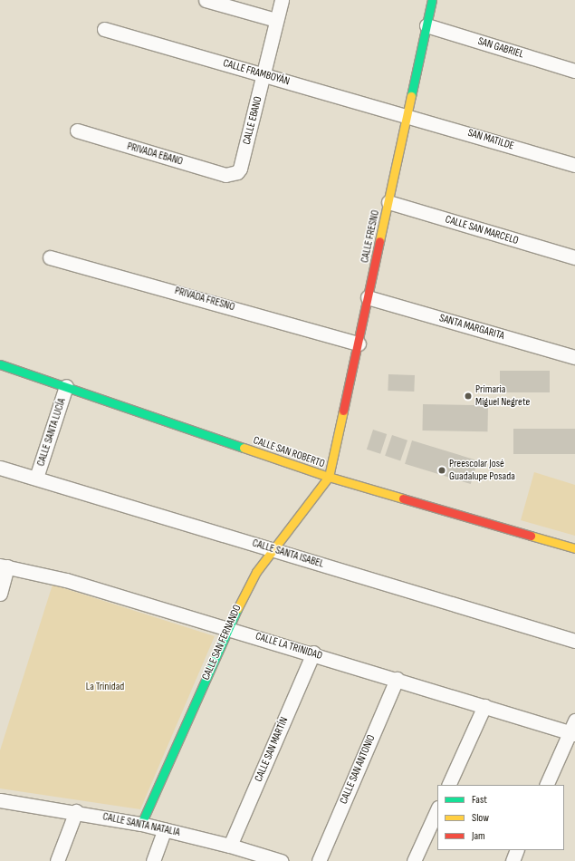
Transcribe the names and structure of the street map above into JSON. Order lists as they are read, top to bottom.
{
  "streets": {
    "street": [
      "SAN GABRIEL",
      "CALLE FRAMBOYÁN",
      "CALLE EBANO",
      "SAN MATILDE",
      "PRIVADA EBANO",
      "CALLE SAN MARCELO",
      "CALLE FRESNO",
      "PRIVADA FRESNO",
      "SANTA MARGARITA",
      "CALLE SANTA LUCÍA",
      "CALLE SAN ROBERTO",
      "CALLE SANTA ISABEL",
      "CALLE SAN FERNANDO",
      "CALLE LA TRINIDAD",
      "CALLE SAN MARTÍN",
      "CALLE SAN ANTONIO",
      "CALLE SANTA NATALIA"
    ]
  },
  "crossings": [
    ["SAN GABRIEL", "CALLE FRESNO"],
    ["CALLE FRAMBOYÁN", "CALLE EBANO"],
    ["CALLE FRAMBOYÁN", "SAN MATILDE"],
    ["CALLE FRAMBOYÁN", "CALLE FRESNO"],
    ["CALLE EBANO", "PRIVADA EBANO"],
    ["SAN MATILDE", "CALLE FRESNO"],
    ["CALLE SAN MARCELO", "CALLE FRESNO"],
    ["CALLE FRESNO", "PRIVADA FRESNO"],
    ["CALLE FRESNO", "SANTA MARGARITA"],
    ["CALLE FRESNO", "CALLE SAN ROBERTO"],
    ["CALLE FRESNO", "CALLE SAN FERNANDO"],
    ["CALLE SANTA LUCÍA", "CALLE SAN ROBERTO"],
    ["CALLE SANTA LUCÍA", "CALLE SANTA ISABEL"],
    ["CALLE SAN ROBERTO", "CALLE SAN FERNANDO"],
    ["CALLE SANTA ISABEL", "CALLE SAN FERNANDO"],
    ["CALLE SAN FERNANDO", "CALLE LA TRINIDAD"],
    ["CALLE SAN FERNANDO", "CALLE SANTA NATALIA"],
    ["CALLE LA TRINIDAD", "CALLE SAN MARTÍN"],
    ["CALLE LA TRINIDAD", "CALLE SAN ANTONIO"],
    ["CALLE SAN MARTÍN", "CALLE SANTA NATALIA"]
  ],
  "parks": ["La Trinidad"],
  "places": ["Primaria Miguel Negrete", "Preescolar José Guadalupe Posada"],
  "legend": ["Fast", "Slow", "Jam"]
}
